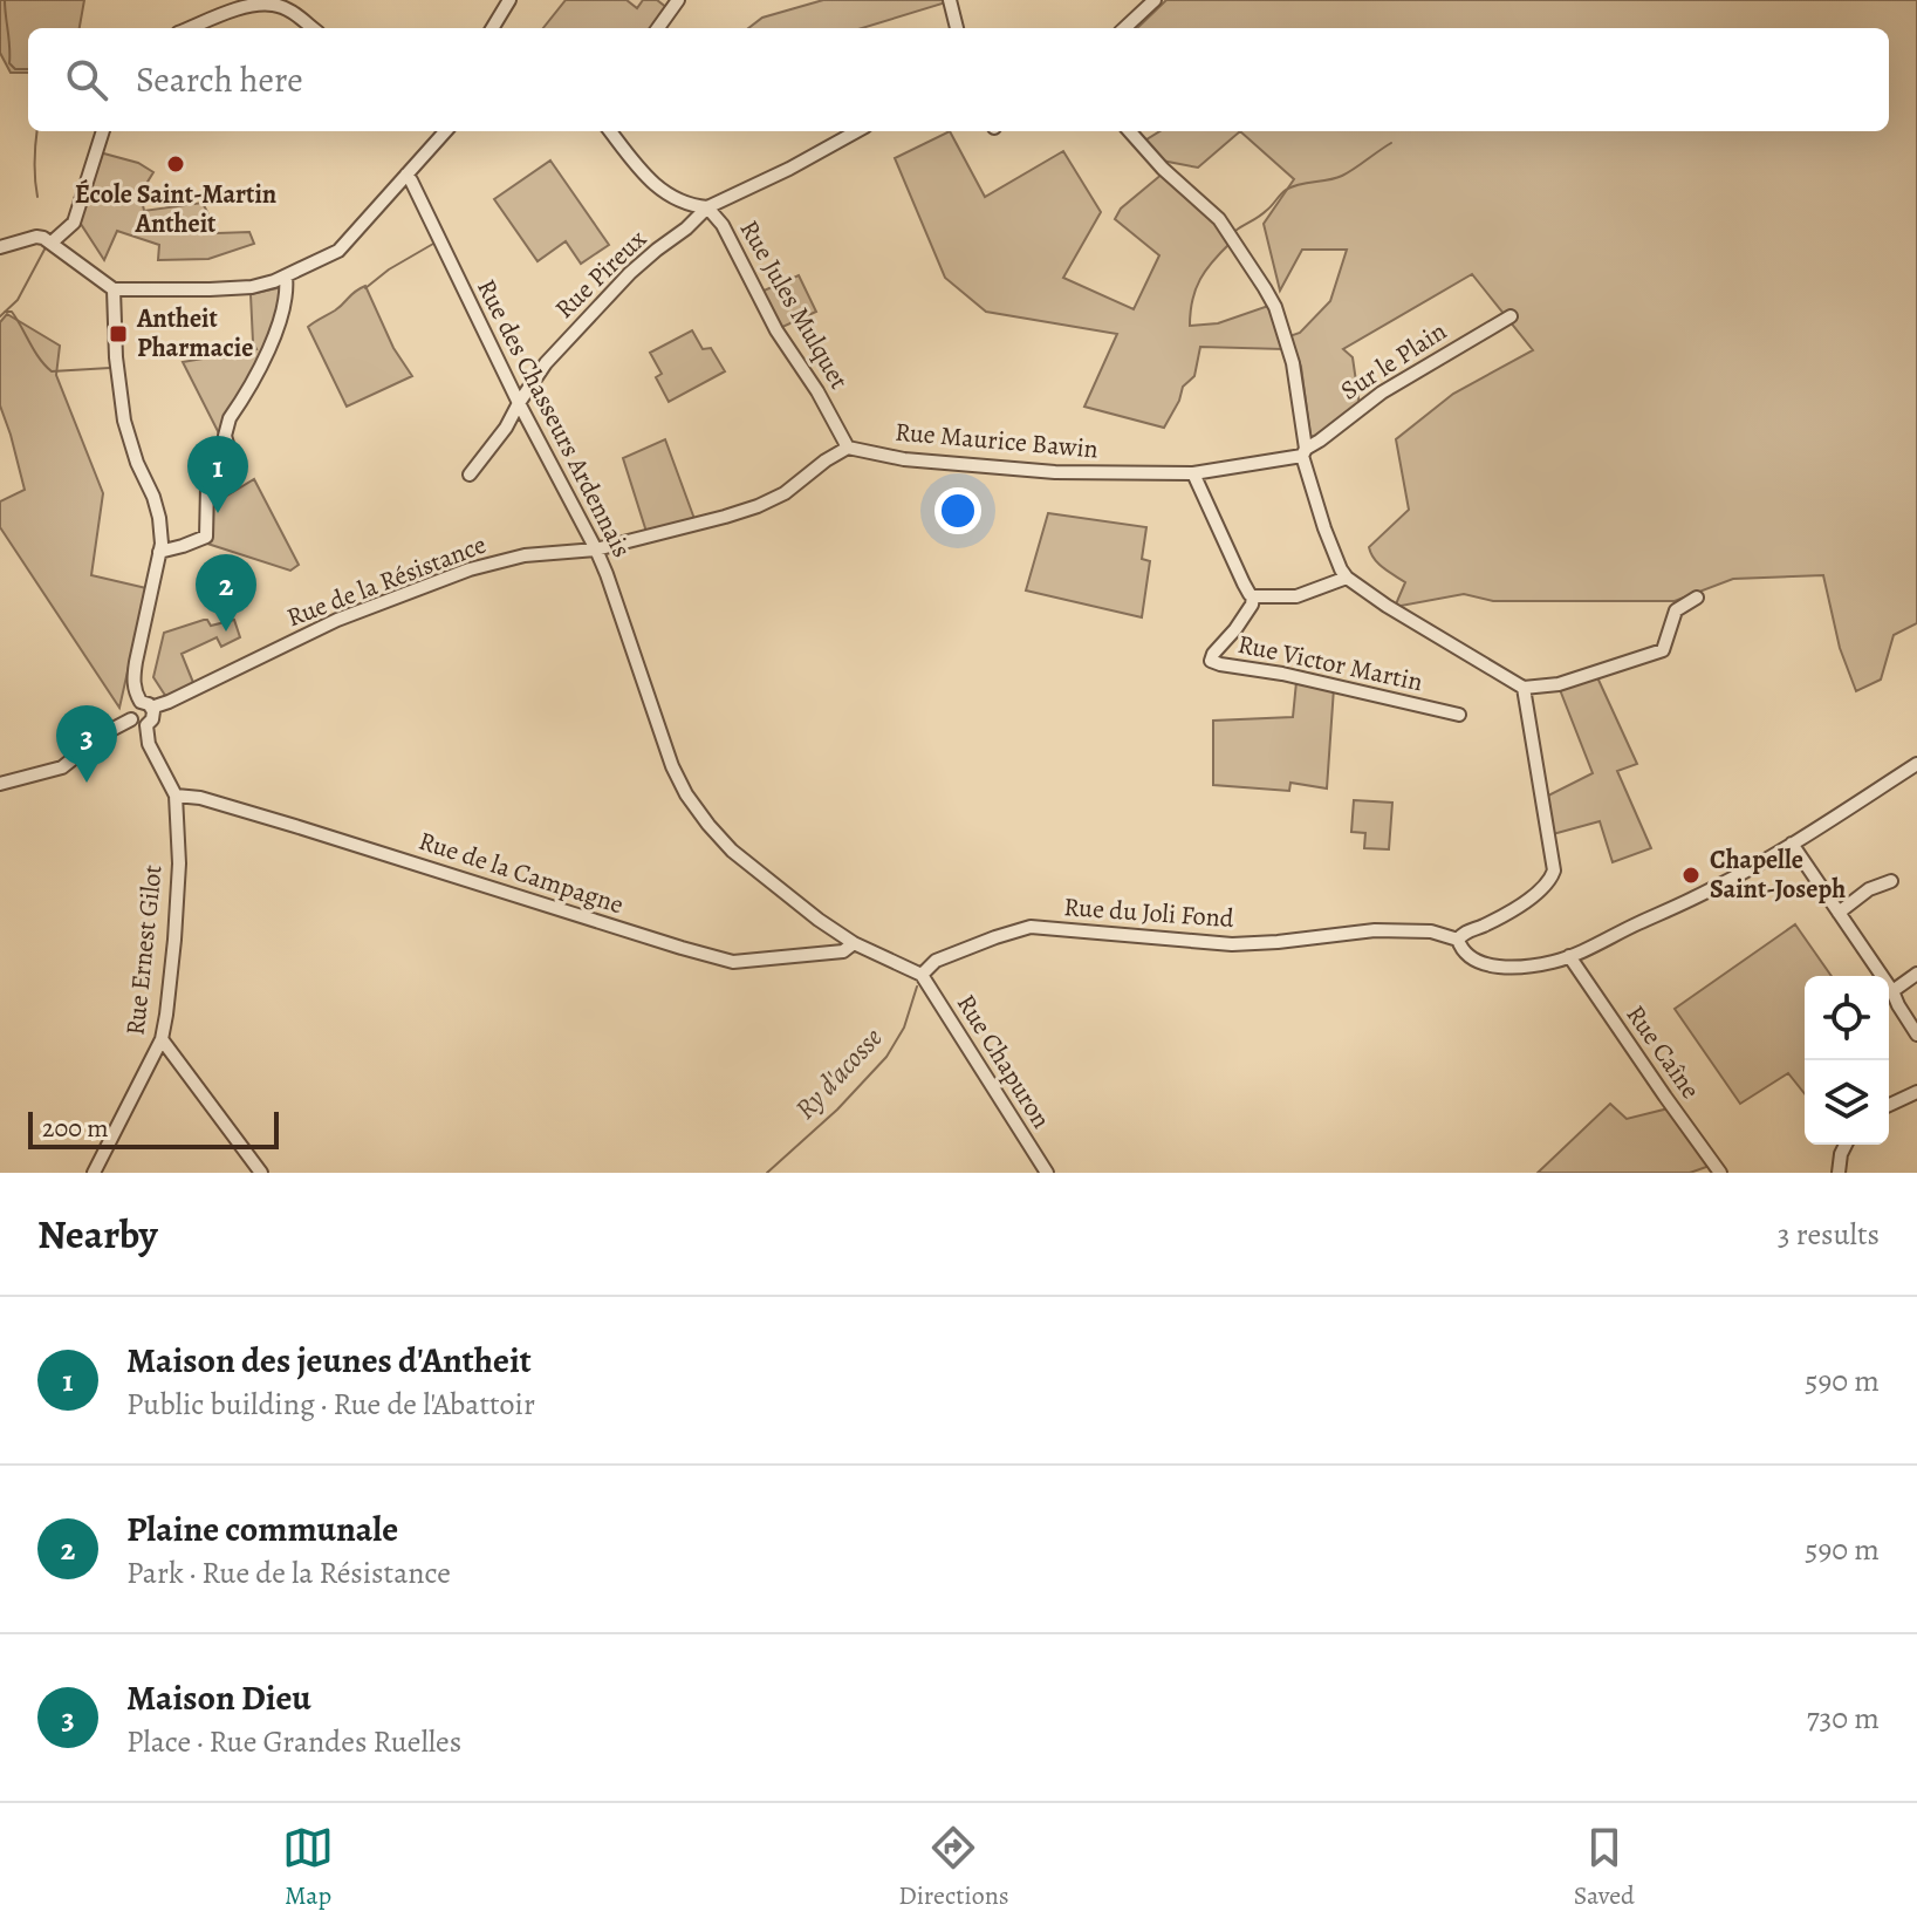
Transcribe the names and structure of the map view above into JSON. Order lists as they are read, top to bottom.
{
  "streets": {
    "street": [
      "Rue Pireux",
      "Rue Jules Mulquet",
      "Sur le Plain",
      "Rue des Chasseurs Ardennais",
      "Rue Maurice Bawin",
      "Rue de la Résistance",
      "Rue Victor Martin",
      "Rue de la Campagne",
      "Rue du Joli Fond",
      "Rue Ernest Gilot",
      "Rue Caîne",
      "Rue Chapuron"
    ]
  },
  "crossings": [
    ["Rue Pireux", "Rue Jules Mulquet"],
    ["Rue Pireux", "Rue des Chasseurs Ardennais"],
    ["Rue Jules Mulquet", "Rue Maurice Bawin"],
    ["Sur le Plain", "Rue Maurice Bawin"],
    ["Rue des Chasseurs Ardennais", "Rue de la Résistance"],
    ["Rue des Chasseurs Ardennais", "Rue de la Campagne"],
    ["Rue Maurice Bawin", "Rue Victor Martin"],
    ["Rue de la Résistance", "Rue Ernest Gilot"],
    ["Rue de la Campagne", "Rue Ernest Gilot"],
    ["Rue du Joli Fond", "Rue Chapuron"]
  ],
  "water": ["Ry d'acosse"],
  "places": {
    "other": ["École Saint-Martin Antheit", "Chapelle Saint-Joseph"],
    "transit": ["Antheit Pharmacie"]
  },
  "scale_bar": "200 m",
  "page": {
    "search": "Search here",
    "pins": ["1", "2", "3"],
    "scale": "200 m",
    "heading": ["Nearby", "3 results"],
    "list": [
      {
        "mark": "1",
        "name": "Maison des jeunes d'Antheit",
        "note": "Public building · Rue de l'Abattoir",
        "value": "590 m"
      },
      {
        "mark": "2",
        "name": "Plaine communale",
        "note": "Park · Rue de la Résistance",
        "value": "590 m"
      },
      {
        "mark": "3",
        "name": "Maison Dieu",
        "note": "Place · Rue Grandes Ruelles",
        "value": "730 m"
      }
    ],
    "nav": ["Map", "Directions", "Saved"]
  }
}
